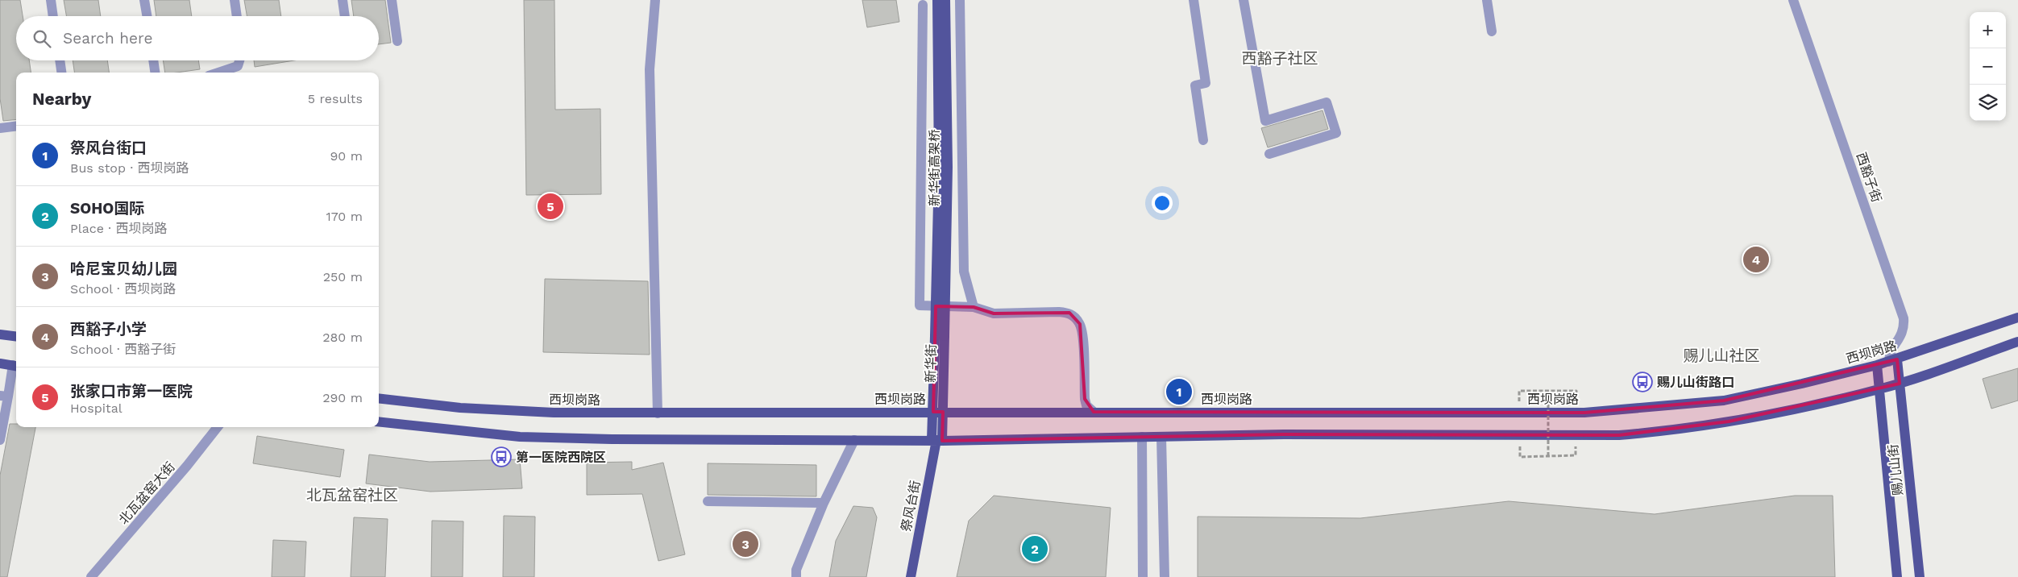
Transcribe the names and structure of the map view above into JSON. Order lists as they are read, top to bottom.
{
  "streets": {
    "main road": [
      "新华街高架桥",
      "西坝岗路",
      "新华街",
      "赐儿山街",
      "祭风台街"
    ],
    "street": ["西豁子街", "北瓦盆窑大街"]
  },
  "crossings": [
    ["新华街高架桥", "新华街"],
    ["西豁子街", "西坝岗路"],
    ["西豁子街", "赐儿山街"],
    ["西坝岗路", "新华街"],
    ["西坝岗路", "赐儿山街"],
    ["新华街", "祭风台街"]
  ],
  "districts": ["西豁子社区", "赐儿山社区", "北瓦盆窑社区"],
  "places": {
    "bus stop": ["赐儿山街路口", "第一医院西院区"]
  },
  "page": {
    "map_buttons": ["+", "−"],
    "search": "Search here",
    "heading": ["Nearby", "5 results"],
    "list": [
      {
        "mark": "1",
        "name": "祭风台街口",
        "note": "Bus stop · 西坝岗路",
        "value": "90 m"
      },
      {
        "mark": "2",
        "name": "SOHO国际",
        "note": "Place · 西坝岗路",
        "value": "170 m"
      },
      {
        "mark": "3",
        "name": "哈尼宝贝幼儿园",
        "note": "School · 西坝岗路",
        "value": "250 m"
      },
      {
        "mark": "4",
        "name": "西豁子小学",
        "note": "School · 西豁子街",
        "value": "280 m"
      },
      {
        "mark": "5",
        "name": "张家口市第一医院",
        "note": "Hospital",
        "value": "290 m"
      }
    ],
    "pins": [
      "5",
      "4",
      "1",
      "3",
      "2"
    ]
  }
}
